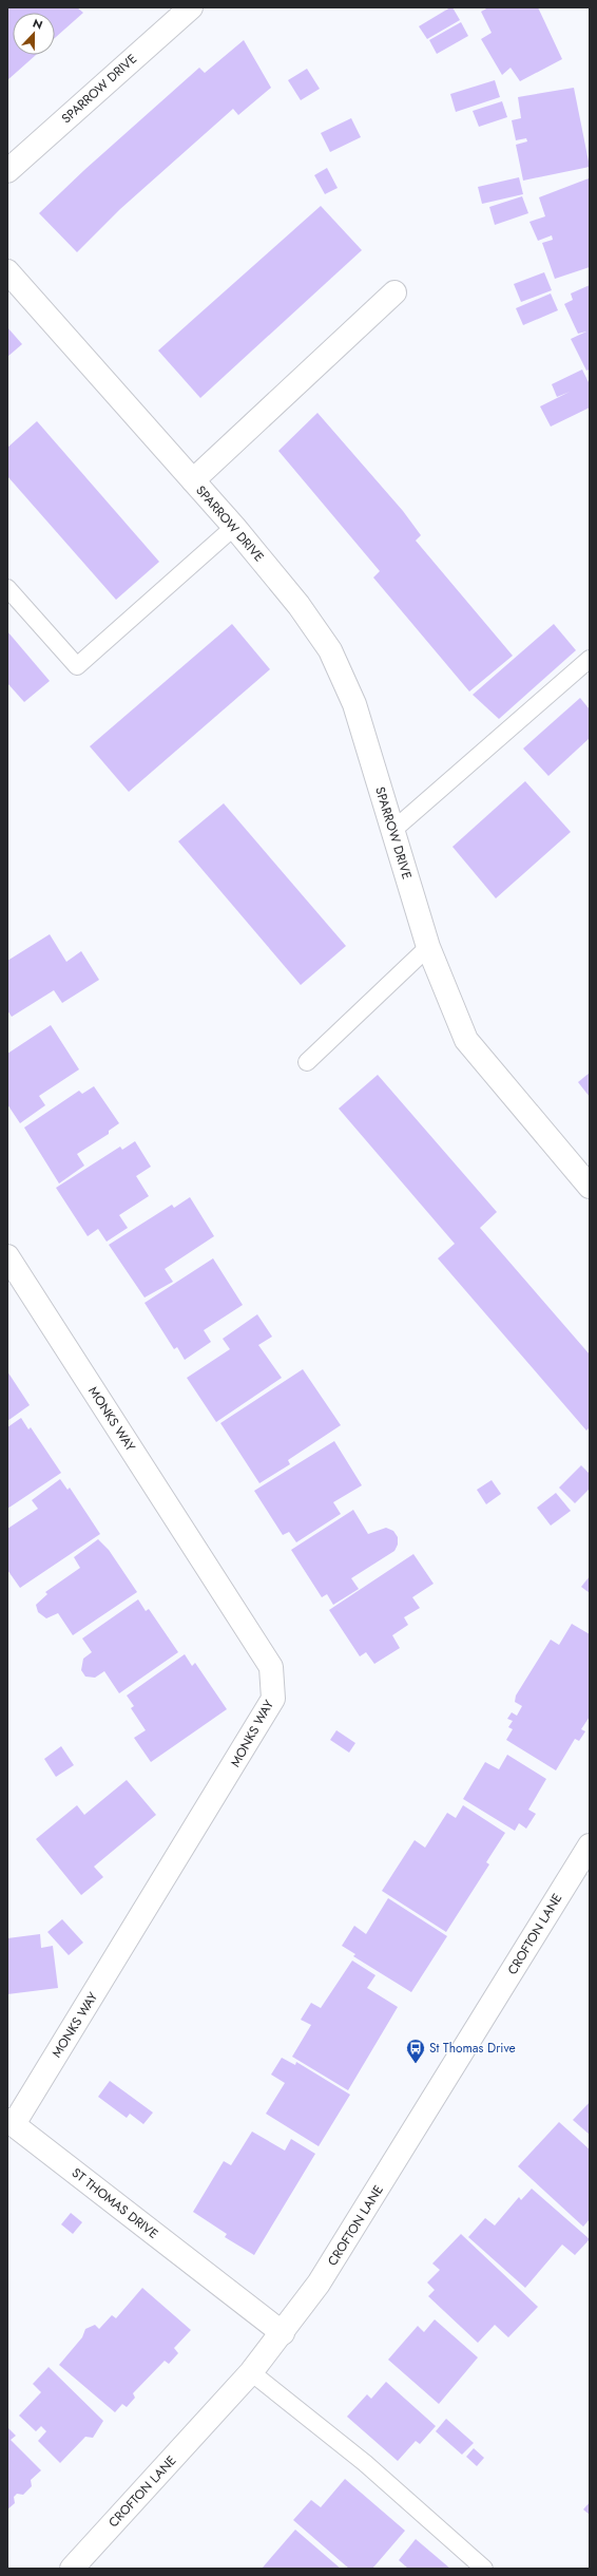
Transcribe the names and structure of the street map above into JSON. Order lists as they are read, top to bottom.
{
  "streets": {
    "street": [
      "SPARROW DRIVE",
      "MONKS WAY",
      "CROFTON LANE",
      "ST THOMAS DRIVE"
    ]
  },
  "crossings": [
    ["MONKS WAY", "ST THOMAS DRIVE"],
    ["CROFTON LANE", "ST THOMAS DRIVE"]
  ],
  "places": {
    "bus stop": ["St Thomas Drive"]
  },
  "north": "top"
}
